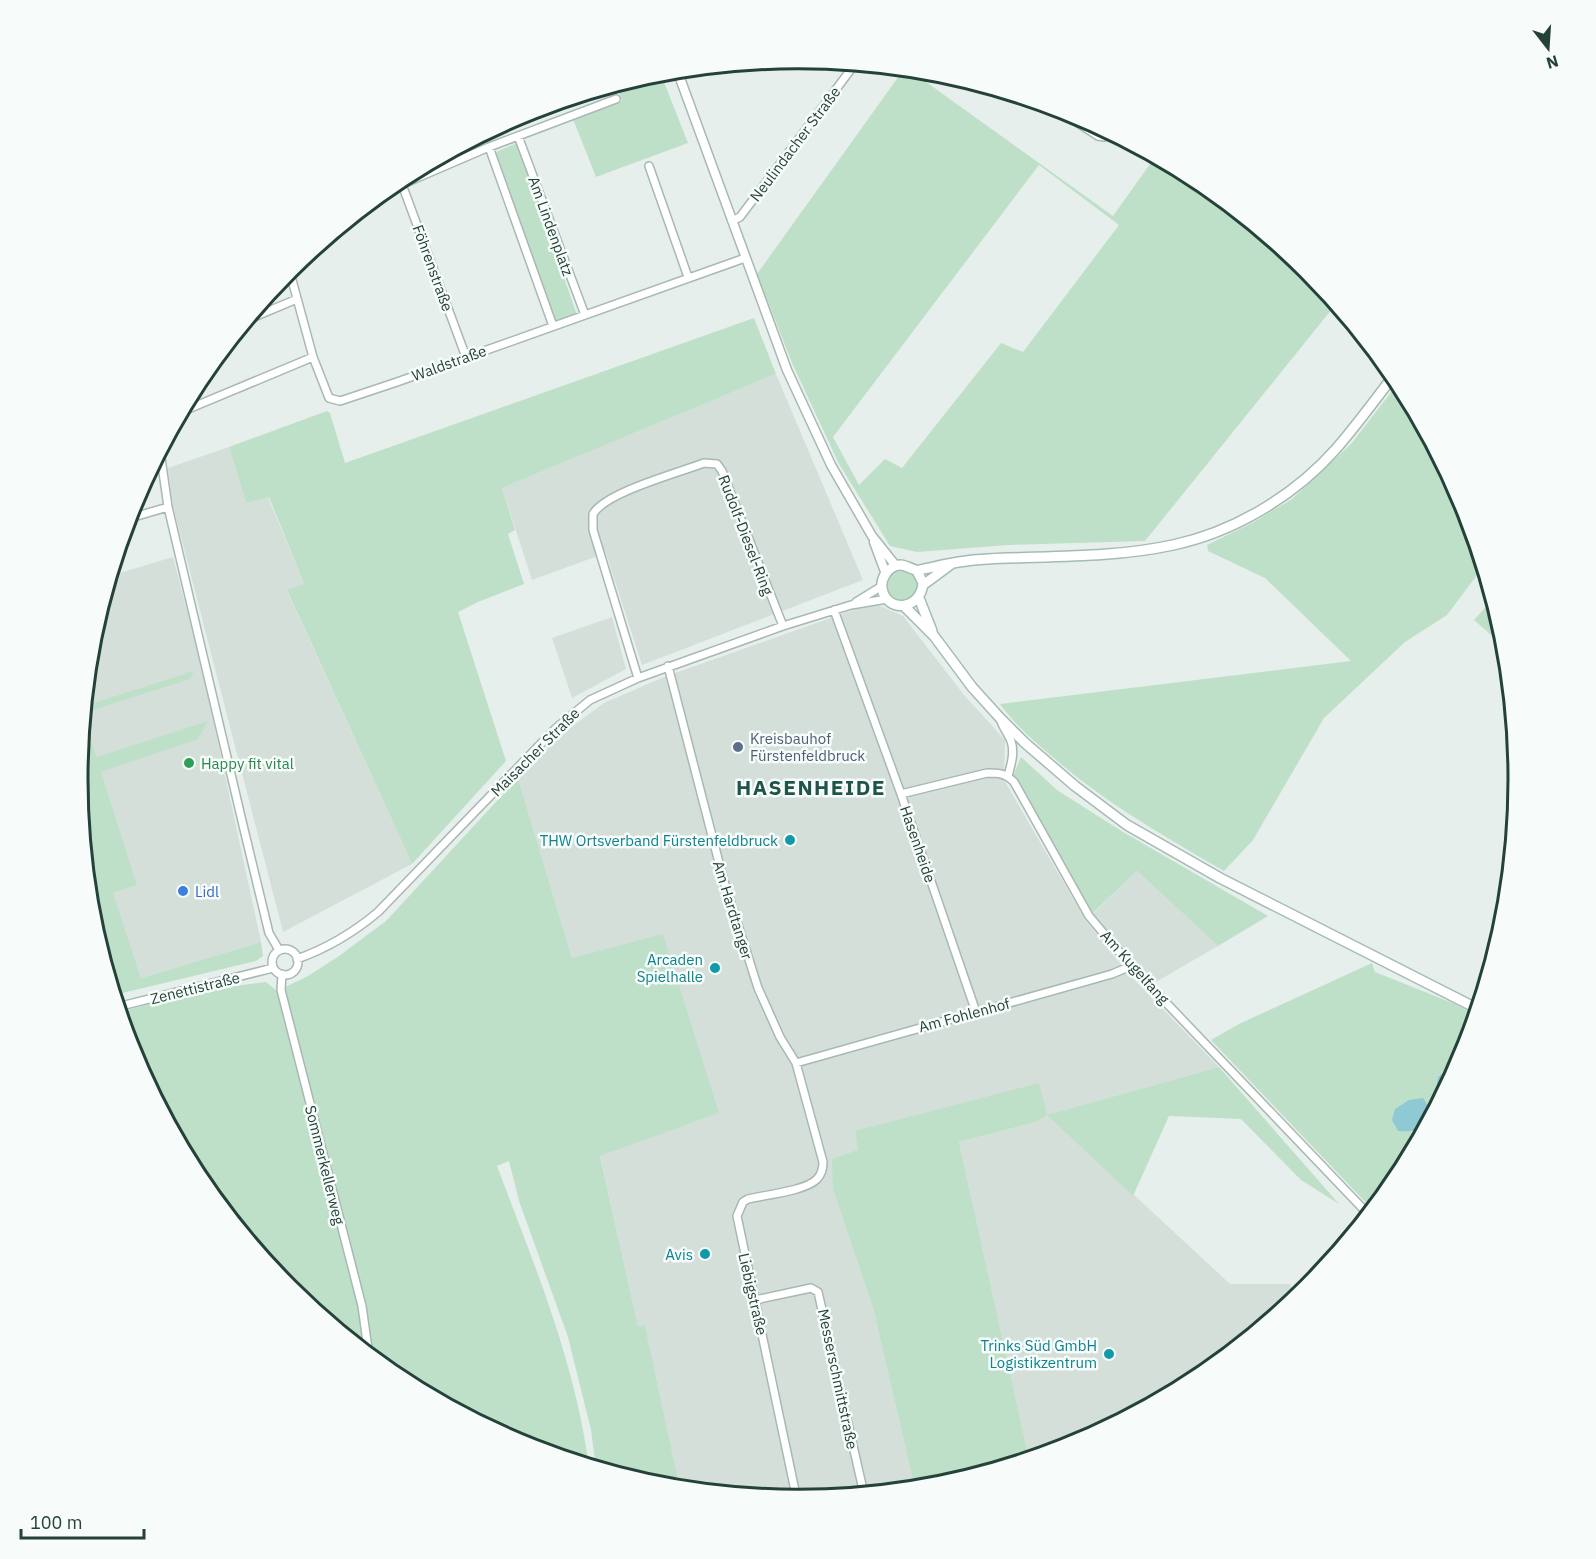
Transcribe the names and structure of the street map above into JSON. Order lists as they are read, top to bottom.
{
  "streets": {
    "street": [
      "Neulindacher Straße",
      "Am Lindenplatz",
      "Föhrenstraße",
      "Waldstraße",
      "Rudolf-Diesel-Ring",
      "Maisacher Straße",
      "Hasenheide",
      "Am Hardtanger",
      "Am Kugelfang",
      "Zenettistraße",
      "Am Fohlenhof",
      "Sommerkellerweg",
      "Liebigstraße",
      "Messerschmittstraße"
    ]
  },
  "crossings": [
    ["Am Lindenplatz", "Waldstraße"],
    ["Föhrenstraße", "Waldstraße"],
    ["Rudolf-Diesel-Ring", "Maisacher Straße"],
    ["Maisacher Straße", "Hasenheide"],
    ["Maisacher Straße", "Am Hardtanger"],
    ["Maisacher Straße", "Zenettistraße"],
    ["Maisacher Straße", "Sommerkellerweg"],
    ["Hasenheide", "Am Fohlenhof"],
    ["Am Hardtanger", "Am Fohlenhof"],
    ["Am Hardtanger", "Liebigstraße"],
    ["Am Kugelfang", "Am Fohlenhof"],
    ["Zenettistraße", "Sommerkellerweg"],
    ["Liebigstraße", "Messerschmittstraße"]
  ],
  "districts": ["HASENHEIDE"],
  "places": [
    "Kreisbauhof Fürstenfeldbruck",
    "Happy fit vital",
    "THW Ortsverband Fürstenfeldbruck",
    "Lidl",
    "Arcaden Spielhalle",
    "Avis",
    "Trinks Süd GmbH Logistikzentrum"
  ],
  "scale_bar": "100 m",
  "north": "bottom"
}
